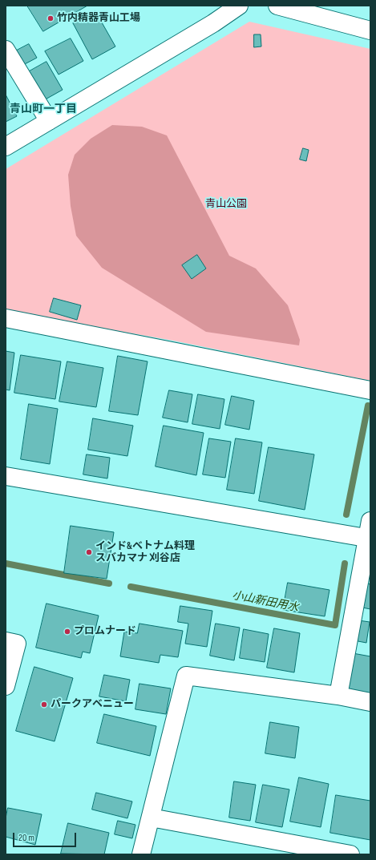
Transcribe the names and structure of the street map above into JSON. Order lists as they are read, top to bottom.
{
  "districts": ["青山町一丁目"],
  "water": ["小山新田用水"],
  "parks": ["青山公園"],
  "places": [
    "竹内精器青山工場",
    "インド&ベトナム料理 スバカマナ 刈谷店",
    "プロムナード",
    "パークアベニュー"
  ],
  "scale_bar": "20 m"
}
